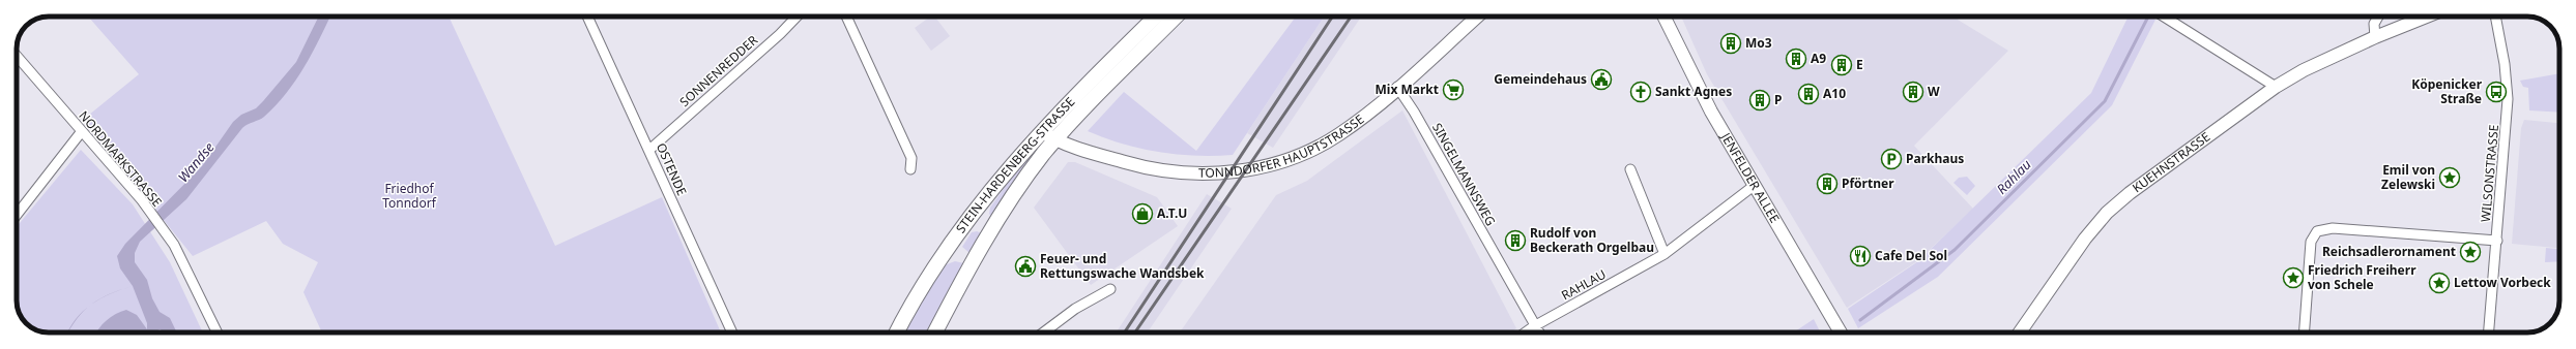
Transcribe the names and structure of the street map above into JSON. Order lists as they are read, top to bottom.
{
  "streets": {
    "main road": [
      "TONNDORFER HAUPTSTRASSE",
      "KUEHNSTRASSE",
      "STEIN-HARDENBERG-STRASSE",
      "JENFELDER ALLEE"
    ],
    "street": [
      "SONNENREDDER",
      "NORDMARKSTRASSE",
      "OSTENDE",
      "WILSONSTRASSE",
      "SINGELMANNSWEG",
      "RAHLAU"
    ]
  },
  "crossings": [
    ["SONNENREDDER", "OSTENDE"],
    ["TONNDORFER HAUPTSTRASSE", "STEIN-HARDENBERG-STRASSE"],
    ["TONNDORFER HAUPTSTRASSE", "SINGELMANNSWEG"],
    ["SINGELMANNSWEG", "RAHLAU"],
    ["JENFELDER ALLEE", "RAHLAU"]
  ],
  "water": ["Wandse", "Rahlau"],
  "parks": ["Friedhof Tonndorf"],
  "places": {
    "building": [
      "Mo3",
      "A9",
      "E",
      "W",
      "A10",
      "P",
      "Pförtner",
      "Rudolf von Beckerath Orgelbau"
    ],
    "public building": ["Gemeindehaus", "Feuer- und Rettungswache Wandsbek"],
    "supermarket": ["Mix Markt"],
    "church": ["Sankt Agnes"],
    "bus stop": ["Köpenicker Straße"],
    "parking": ["Parkhaus"],
    "place": [
      "Emil von Zelewski",
      "Reichsadlerornament",
      "Friedrich Freiherr von Schele",
      "Lettow Vorbeck"
    ],
    "shop": ["A.T.U"],
    "restaurant": ["Cafe Del Sol"]
  }
}
